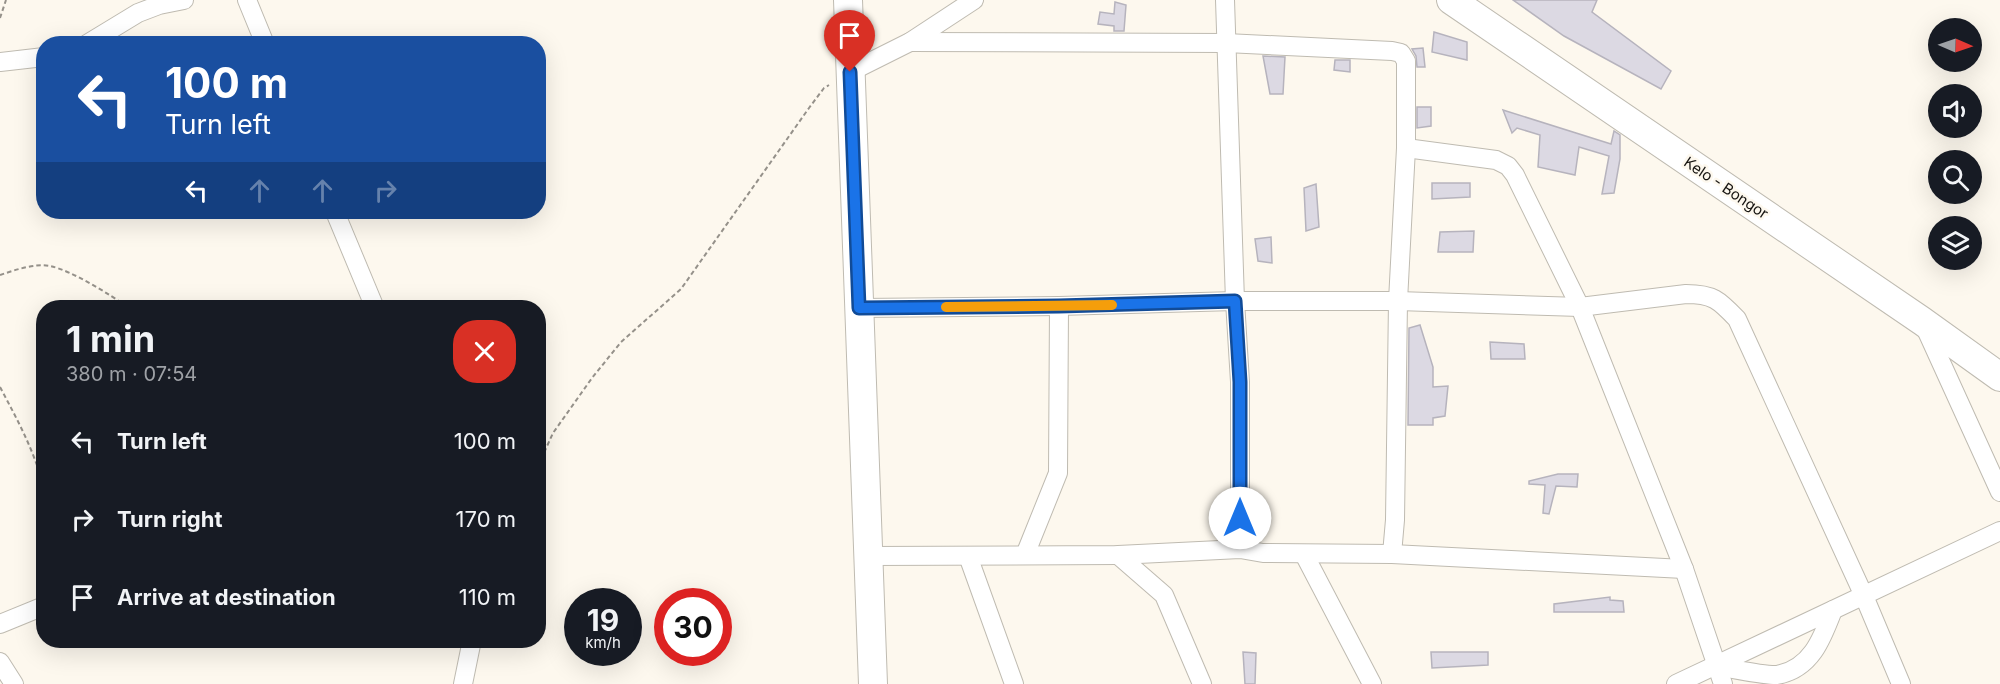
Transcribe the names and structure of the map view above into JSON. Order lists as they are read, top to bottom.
{
  "streets": {
    "highway": ["Kelo - Bongor"]
  },
  "north": "right",
  "page": {
    "turn": ["100 m", "Turn left"],
    "heading": ["1 min", "380 m · 07:54"],
    "list": [
      {
        "name": "Turn left",
        "value": "100 m"
      },
      {
        "name": "Turn right",
        "value": "170 m"
      },
      {
        "name": "Arrive at destination",
        "value": "110 m"
      }
    ],
    "speed": "19 km/h",
    "limit": "30"
  }
}
